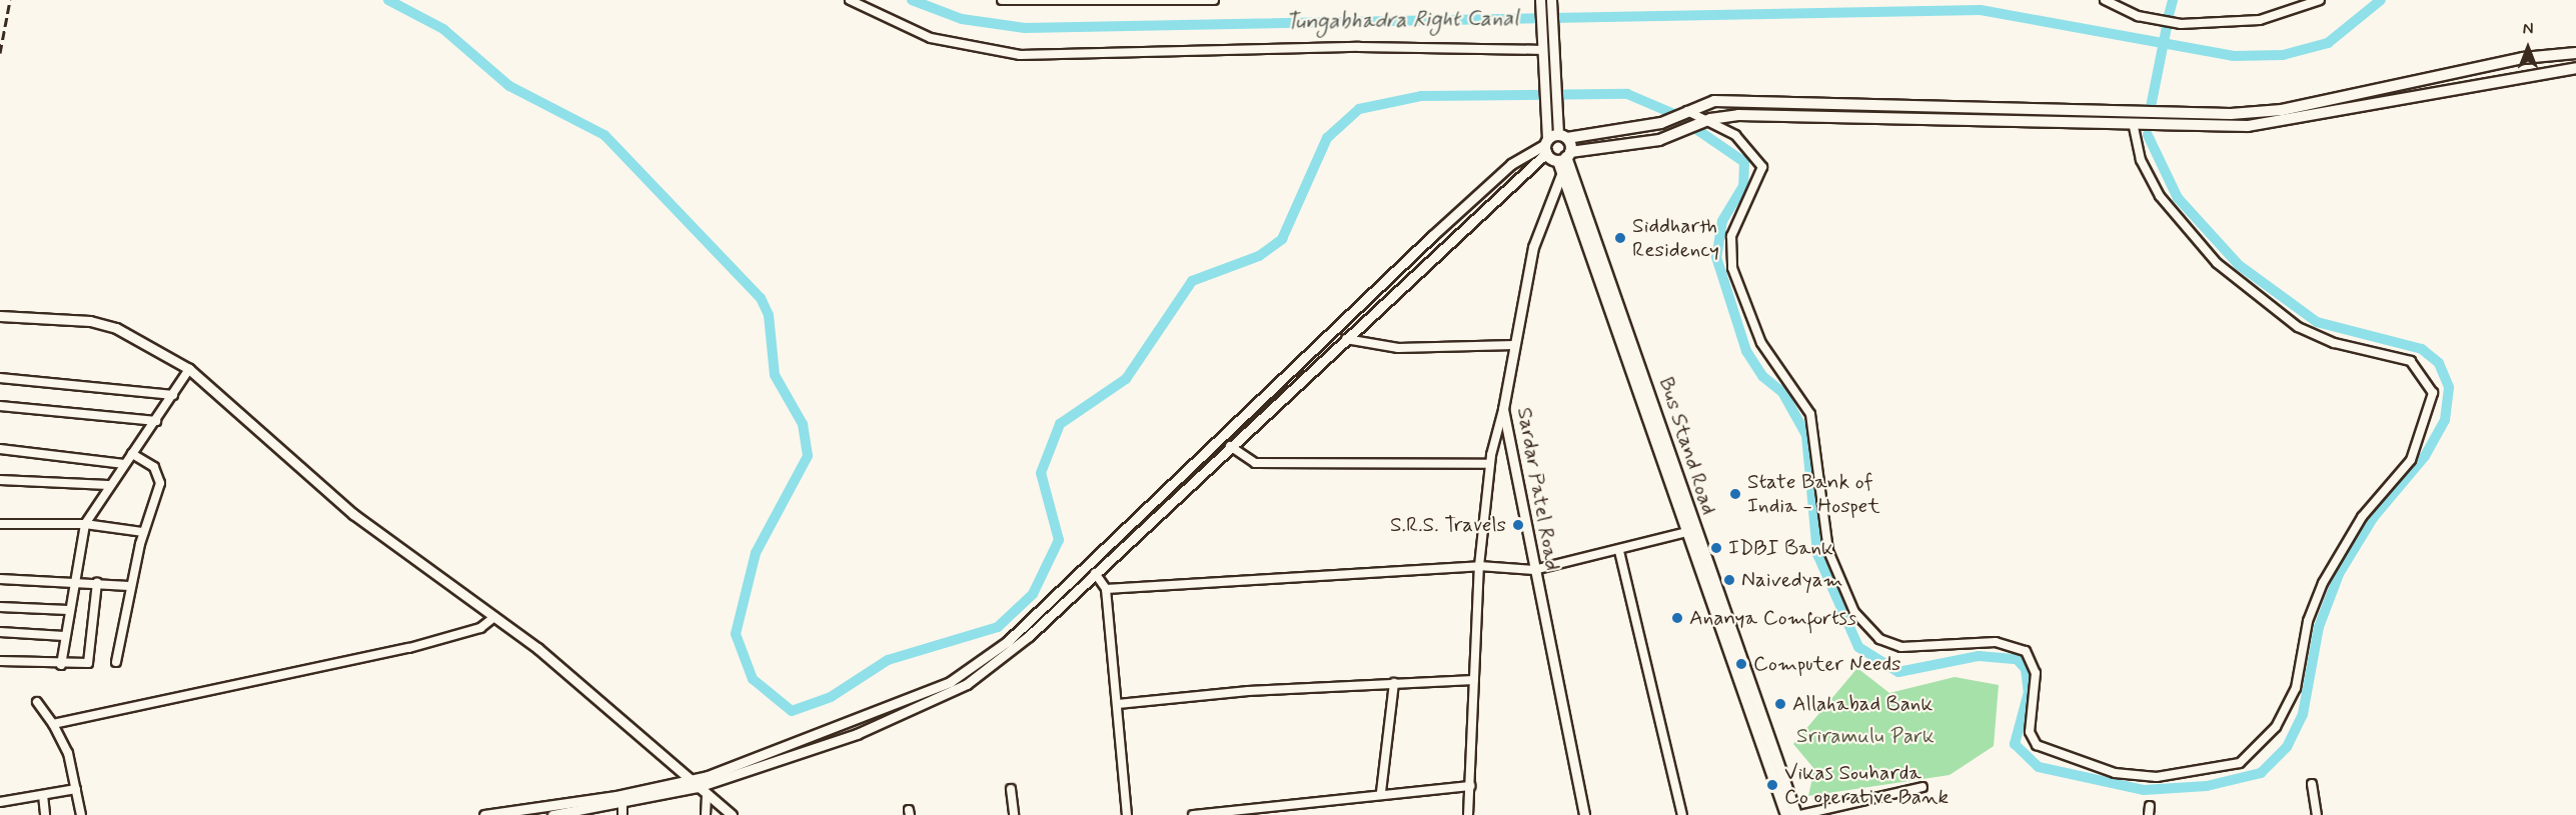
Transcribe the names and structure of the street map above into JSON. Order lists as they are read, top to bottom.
{
  "streets": {
    "main road": ["Bus Stand Road"],
    "street": ["Sardar Patel Road"]
  },
  "crossings": [
    ["Bus Stand Road", "Sardar Patel Road"]
  ],
  "water": ["Tungabhadra Right Canal"],
  "parks": ["Sriramulu Park"],
  "places": [
    "Siddharth Residency",
    "State Bank of India - Hospet",
    "S.R.S. Travels",
    "IDBI Bank",
    "Naivedyam",
    "Ananya Comfortss",
    "Computer Needs",
    "Allahabad Bank",
    "Vikas Souharda Co operative Bank"
  ],
  "north": "top"
}
